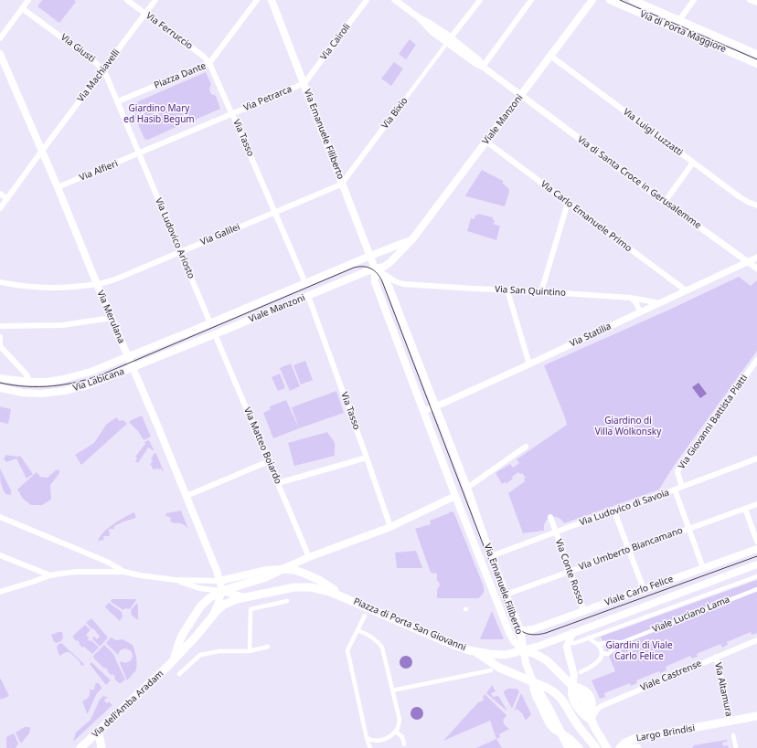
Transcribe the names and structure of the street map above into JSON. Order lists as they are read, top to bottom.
{
  "streets": {
    "main road": [
      "Via di Porta Maggiore",
      "Viale Manzoni",
      "Via Emanuele Filiberto",
      "Via Merulana",
      "Via Labicana",
      "Viale Carlo Felice",
      "Piazza di Porta San Giovanni",
      "Via dell'Amba Aradam",
      "Largo Brindisi"
    ],
    "street": [
      "Via Ferruccio",
      "Via Cairoli",
      "Via Giusti",
      "Via Machiavelli",
      "Piazza Dante",
      "Via Petrarca",
      "Via Bixio",
      "Via Luigi Luzzatti",
      "Via Tasso",
      "Via Alfieri",
      "Via di Santa Croce in Gerusalemme",
      "Via Carlo Emanuele Primo",
      "Via Galilei",
      "Via Ludovico Ariosto",
      "Via San Quintino",
      "Via Statilia",
      "Via Giovanni Battista Piatti",
      "Via Matteo Boiardo",
      "Via Ludovico di Savoia",
      "Via Umberto Biancamano",
      "Via Conte Rosso",
      "Viale Luciano Lama",
      "Viale Castrense",
      "Via Altamura"
    ]
  },
  "crossings": [
    ["Via Ferruccio", "Via Machiavelli"],
    ["Via Ferruccio", "Piazza Dante"],
    ["Via Cairoli", "Via Petrarca"],
    ["Via Cairoli", "Via Emanuele Filiberto"],
    ["Via Giusti", "Via Machiavelli"],
    ["Via Giusti", "Piazza Dante"],
    ["Via Machiavelli", "Via Merulana"],
    ["Piazza Dante", "Via Petrarca"],
    ["Piazza Dante", "Via Tasso"],
    ["Via Petrarca", "Via Emanuele Filiberto"],
    ["Via Petrarca", "Via Tasso"],
    ["Via Bixio", "Via Emanuele Filiberto"],
    ["Via Bixio", "Via di Santa Croce in Gerusalemme"],
    ["Via Bixio", "Via Galilei"],
    ["Viale Manzoni", "Via Luigi Luzzatti"],
    ["Viale Manzoni", "Via Emanuele Filiberto"],
    ["Viale Manzoni", "Via Tasso"],
    ["Viale Manzoni", "Via di Santa Croce in Gerusalemme"],
    ["Viale Manzoni", "Via Carlo Emanuele Primo"],
    ["Viale Manzoni", "Via Ludovico Ariosto"],
    ["Viale Manzoni", "Via San Quintino"],
    ["Viale Manzoni", "Via Merulana"],
    ["Viale Manzoni", "Via Labicana"],
    ["Viale Manzoni", "Via Matteo Boiardo"],
    ["Via Emanuele Filiberto", "Via Galilei"],
    ["Via Emanuele Filiberto", "Via San Quintino"],
    ["Via Emanuele Filiberto", "Via Statilia"],
    ["Via Emanuele Filiberto", "Via Ludovico di Savoia"],
    ["Via Emanuele Filiberto", "Via Umberto Biancamano"],
    ["Via Emanuele Filiberto", "Viale Carlo Felice"],
    ["Via Emanuele Filiberto", "Piazza di Porta San Giovanni"],
    ["Via Tasso", "Via Galilei"],
    ["Via Alfieri", "Via Ludovico Ariosto"],
    ["Via Alfieri", "Via Merulana"],
    ["Via di Santa Croce in Gerusalemme", "Via Statilia"],
    ["Via Carlo Emanuele Primo", "Via Statilia"],
    ["Via Galilei", "Via Ludovico Ariosto"],
    ["Via Galilei", "Via Merulana"],
    ["Via San Quintino", "Via Statilia"],
    ["Via Merulana", "Via Labicana"],
    ["Via Giovanni Battista Piatti", "Via Ludovico di Savoia"],
    ["Via Ludovico di Savoia", "Via Conte Rosso"],
    ["Via Umberto Biancamano", "Via Conte Rosso"],
    ["Via Conte Rosso", "Viale Carlo Felice"],
    ["Viale Carlo Felice", "Piazza di Porta San Giovanni"],
    ["Piazza di Porta San Giovanni", "Via dell'Amba Aradam"],
    ["Viale Castrense", "Via Altamura"],
    ["Via Altamura", "Largo Brindisi"]
  ],
  "parks": ["Giardino Mary ed Hasib Begum", "Giardino di Villa Wolkonsky", "Giardini di Viale Carlo Felice"]
}
